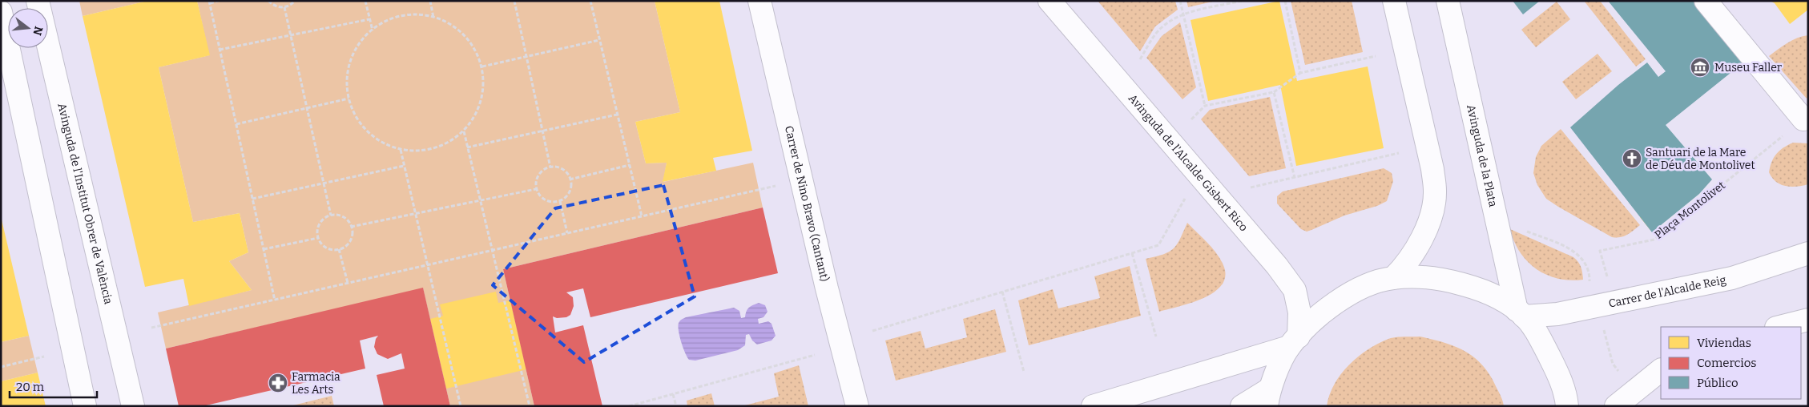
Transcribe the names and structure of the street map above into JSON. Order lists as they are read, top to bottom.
{
  "streets": {
    "main road": [
      "Avinguda de la Plata",
      "Avinguda de l'Alcalde Gisbert Rico",
      "Avinguda de l'Institut Obrer de València",
      "Carrer de Nino Bravo (Cantant)",
      "Carrer de l'Alcalde Reig"
    ],
    "path": ["Plaça Montolivet"]
  },
  "crossings": [
    ["Avinguda de la Plata", "Carrer de l'Alcalde Reig"]
  ],
  "places": {
    "museum": ["Museu Faller"],
    "church": ["Santuari de la Mare de Déu de Montolivet"],
    "pharmacy": ["Farmacia Les Arts"]
  },
  "legend": ["Viviendas", "Comercios", "Público"],
  "scale_bar": "20 m",
  "north": "right"
}
